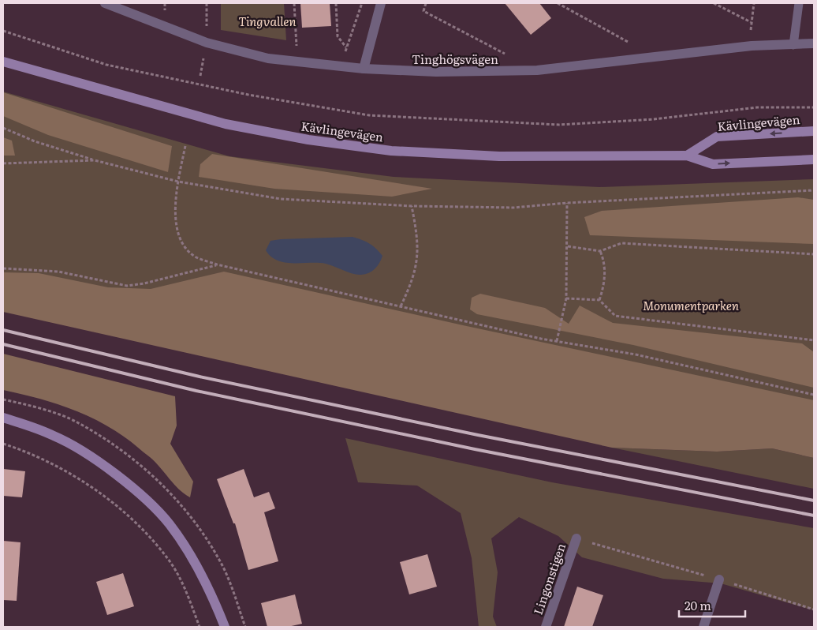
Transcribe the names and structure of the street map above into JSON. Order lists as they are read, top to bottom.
{
  "streets": {
    "main road": ["Kävlingevägen"],
    "street": ["Tinghögsvägen", "Lingonstigen"]
  },
  "parks": ["Tingvallen", "Monumentparken"],
  "scale_bar": "20 m"
}
